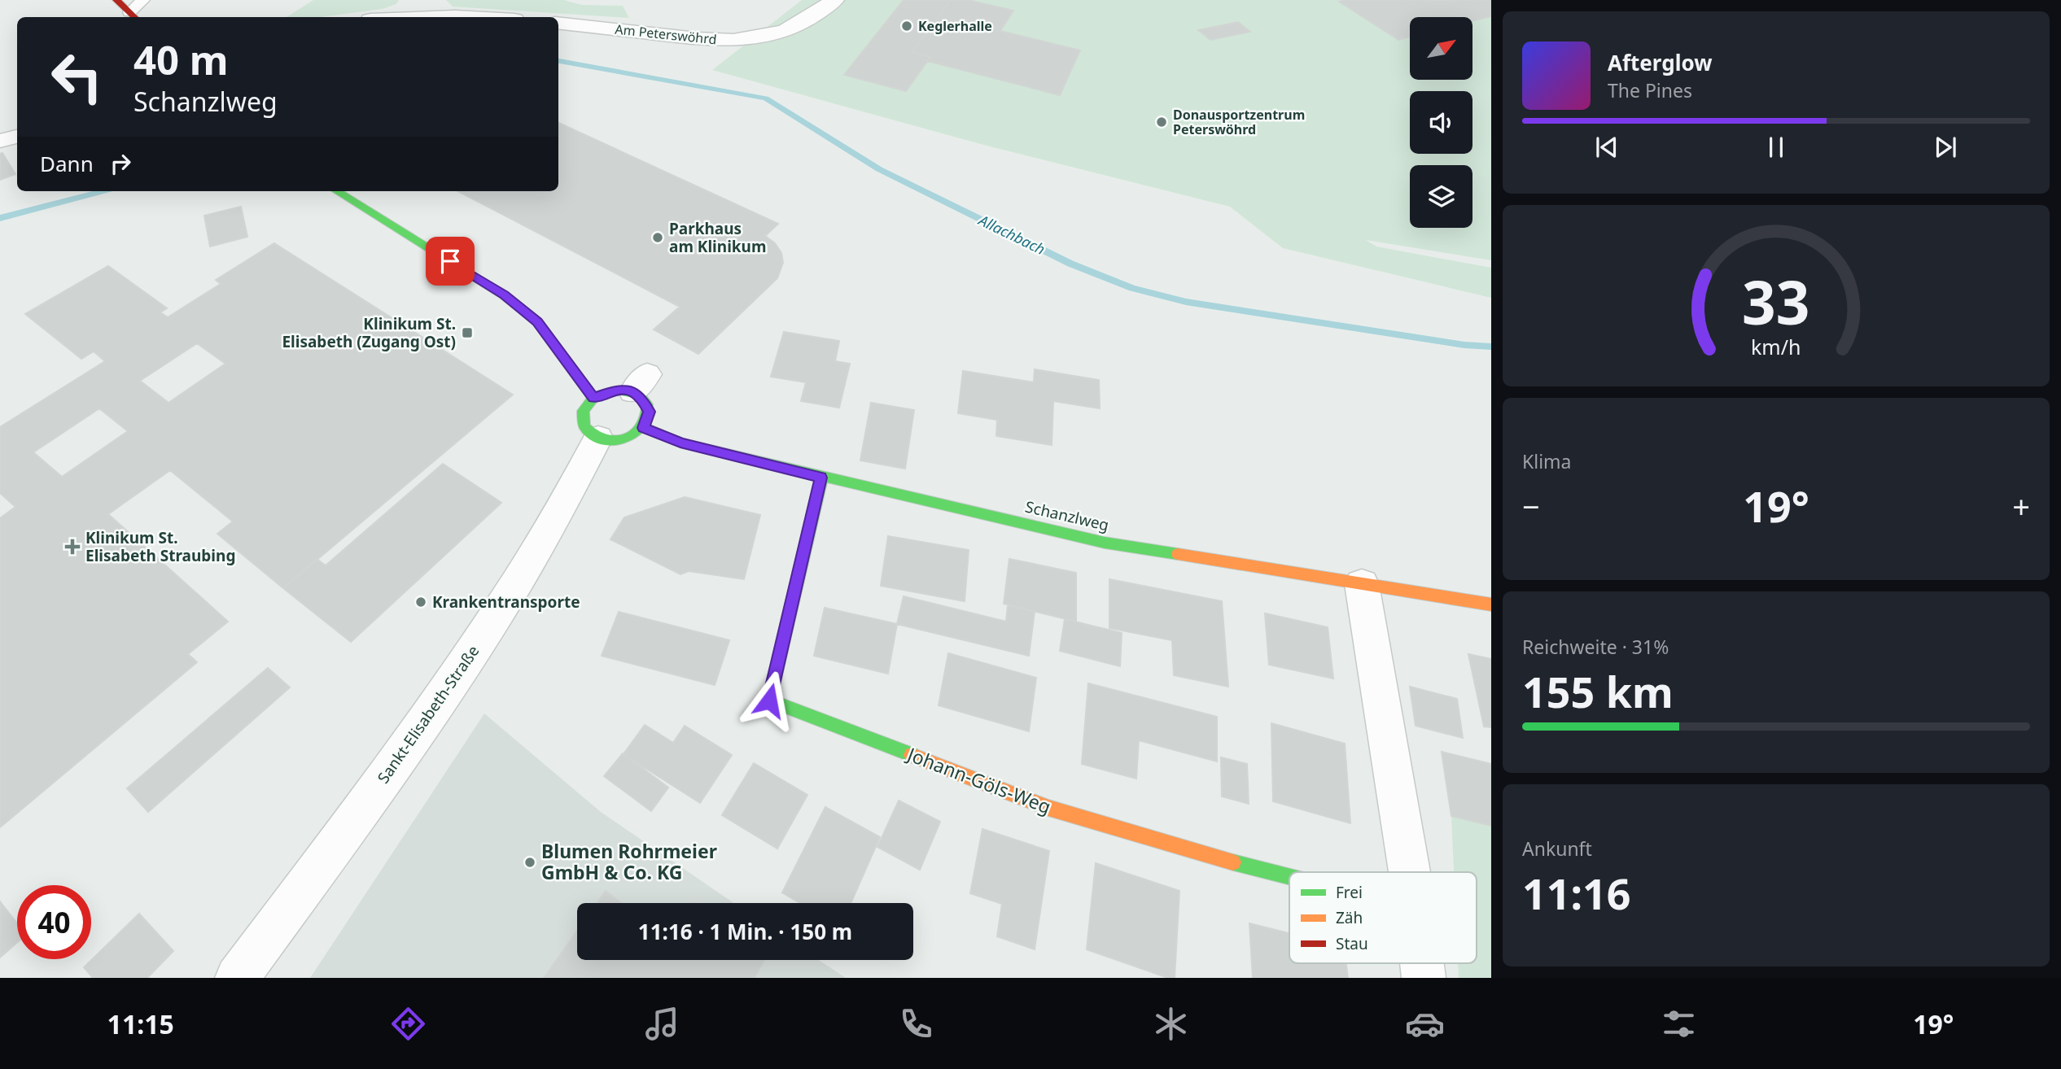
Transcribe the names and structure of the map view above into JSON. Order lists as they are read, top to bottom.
{
  "streets": {
    "street": [
      "Am Peterswöhrd",
      "Schanzlweg",
      "Sankt-Elisabeth-Straße",
      "Johann-Göls-Weg"
    ]
  },
  "crossings": [
    ["Schanzlweg", "Sankt-Elisabeth-Straße"],
    ["Schanzlweg", "Johann-Göls-Weg"]
  ],
  "water": ["Allachbach"],
  "places": {
    "other": [
      "Keglerhalle",
      "Donausportzentrum Peterswöhrd",
      "Parkhaus am Klinikum",
      "Krankentransporte",
      "Blumen Rohrmeier GmbH & Co. KG"
    ],
    "transit": ["Klinikum St. Elisabeth (Zugang Ost)"],
    "health": ["Klinikum St. Elisabeth Straubing"]
  },
  "legend": ["Frei", "Zäh", "Stau"],
  "north": "top right",
  "page": {
    "turn": ["40 m", "Schanzlweg"],
    "song": ["Afterglow", "The Pines"],
    "then": "Dann",
    "tile": [
      "Klima",
      ["Reichweite · 31%", "155 km"],
      ["Ankunft", "11:16"]
    ],
    "heat": ["−", "19°", "+"],
    "limit": "40",
    "trip": "11:16 · 1 Min. · 150 m",
    "tabs": ["11:15", "19°"],
    "gauge": ["33", "km/h"]
  }
}
